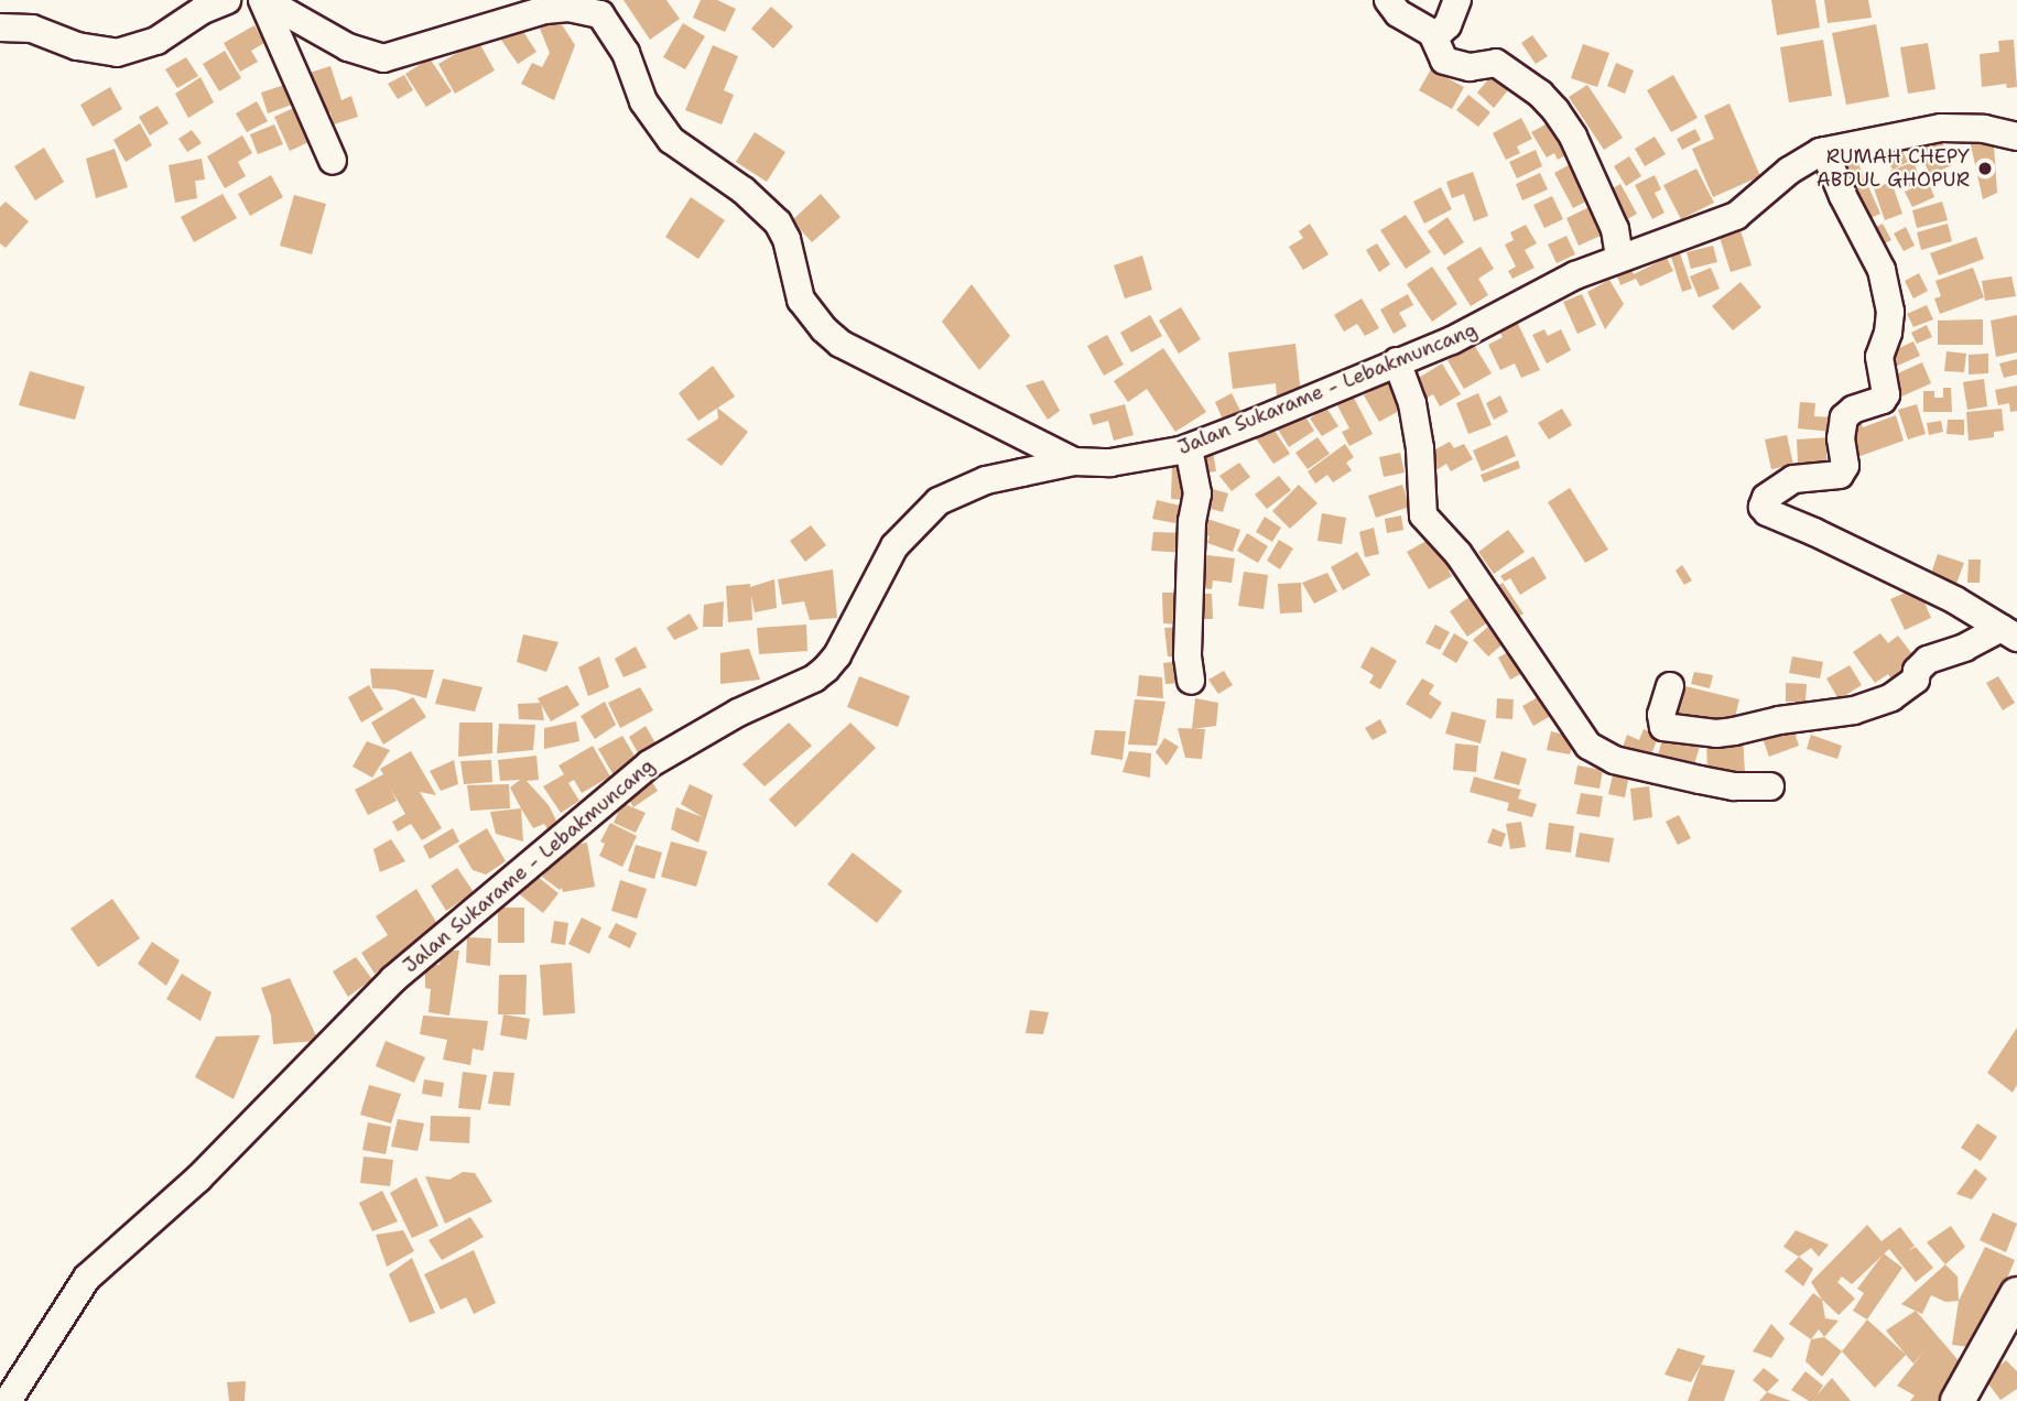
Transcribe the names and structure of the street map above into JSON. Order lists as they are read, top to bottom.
{
  "streets": {
    "street": ["Jalan Sukarame - Lebakmuncang"]
  },
  "places": ["RUMAH CHEPY ABDUL GHOPUR"]
}
